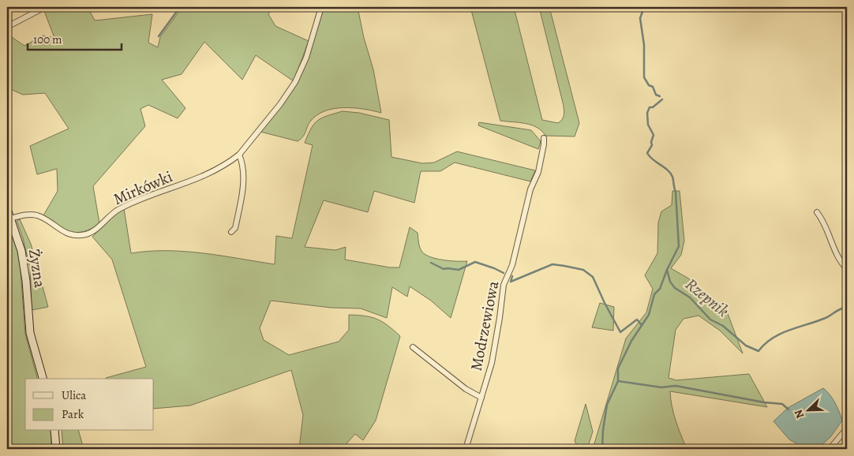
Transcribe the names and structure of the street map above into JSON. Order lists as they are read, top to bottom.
{
  "streets": {
    "street": ["Mirkówki", "Żyzna", "Modrzewiowa"]
  },
  "crossings": [
    ["Mirkówki", "Żyzna"]
  ],
  "water": ["Rzepnik"],
  "legend": ["Ulica", "Park"],
  "scale_bar": "100 m",
  "north": "bottom left"
}
